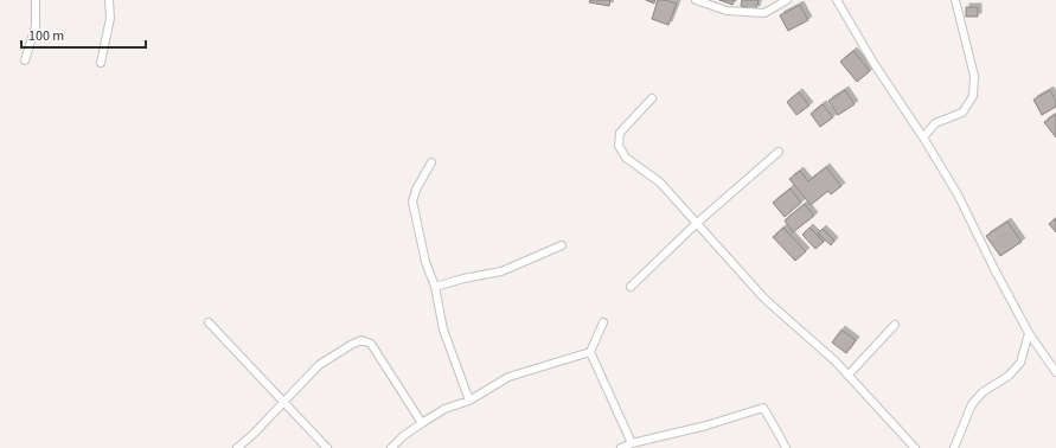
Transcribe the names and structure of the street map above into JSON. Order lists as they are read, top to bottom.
{
  "scale_bar": "100 m"
}
